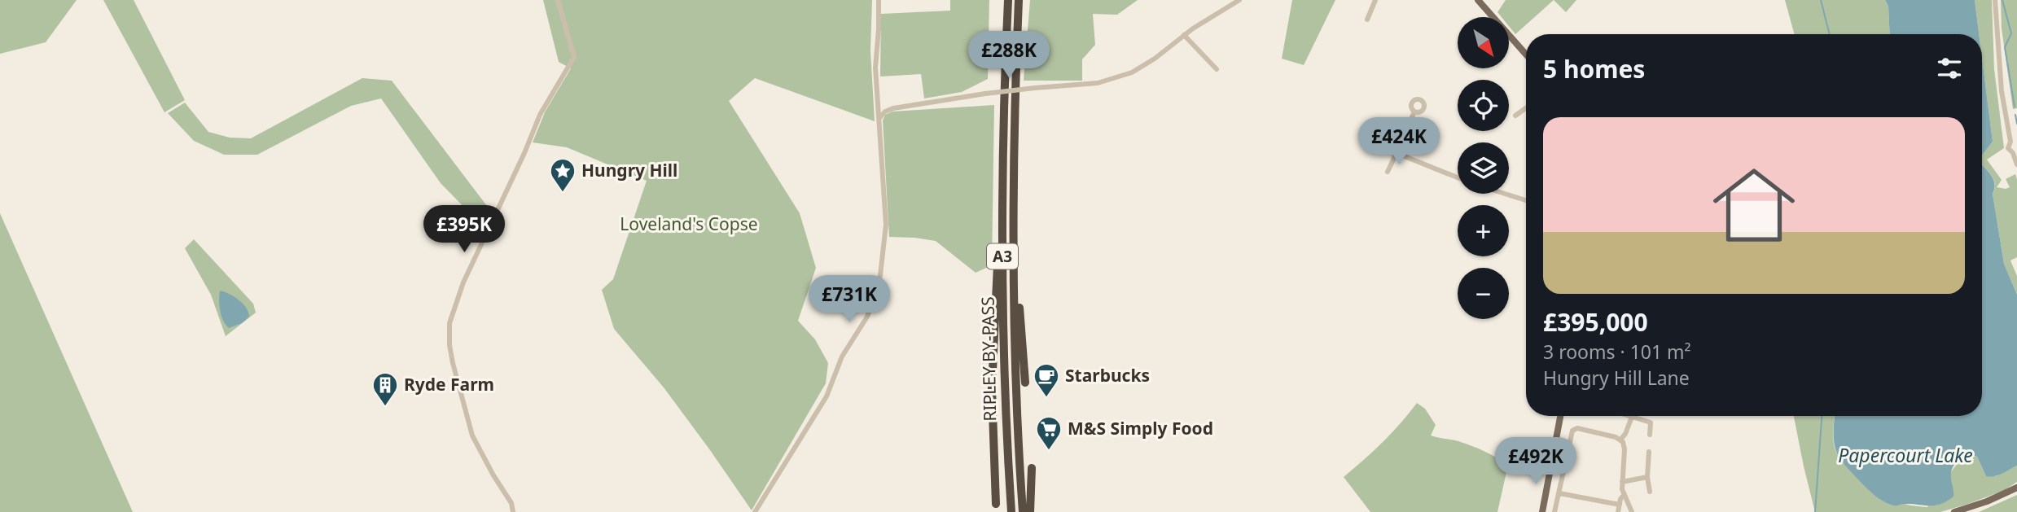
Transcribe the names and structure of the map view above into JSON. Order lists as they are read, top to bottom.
{
  "streets": {
    "highway": ["A3", "RIPLEY BY-PASS"]
  },
  "water": ["Papercourt Lake"],
  "parks": ["Loveland's Copse"],
  "places": {
    "place": ["Hungry Hill"],
    "cafe": ["Starbucks"],
    "building": ["Ryde Farm"],
    "supermarket": ["M&S Simply Food"]
  },
  "north": "bottom right",
  "page": {
    "map_buttons": ["+", "−"],
    "price": [
      "£288K",
      "£424K",
      "£395K",
      "£731K",
      "£492K"
    ],
    "heading": "5 homes",
    "list": [
      {
        "name": "£395,000",
        "note": "3 rooms · 101 m² · Hungry Hill Lane"
      }
    ]
  }
}
